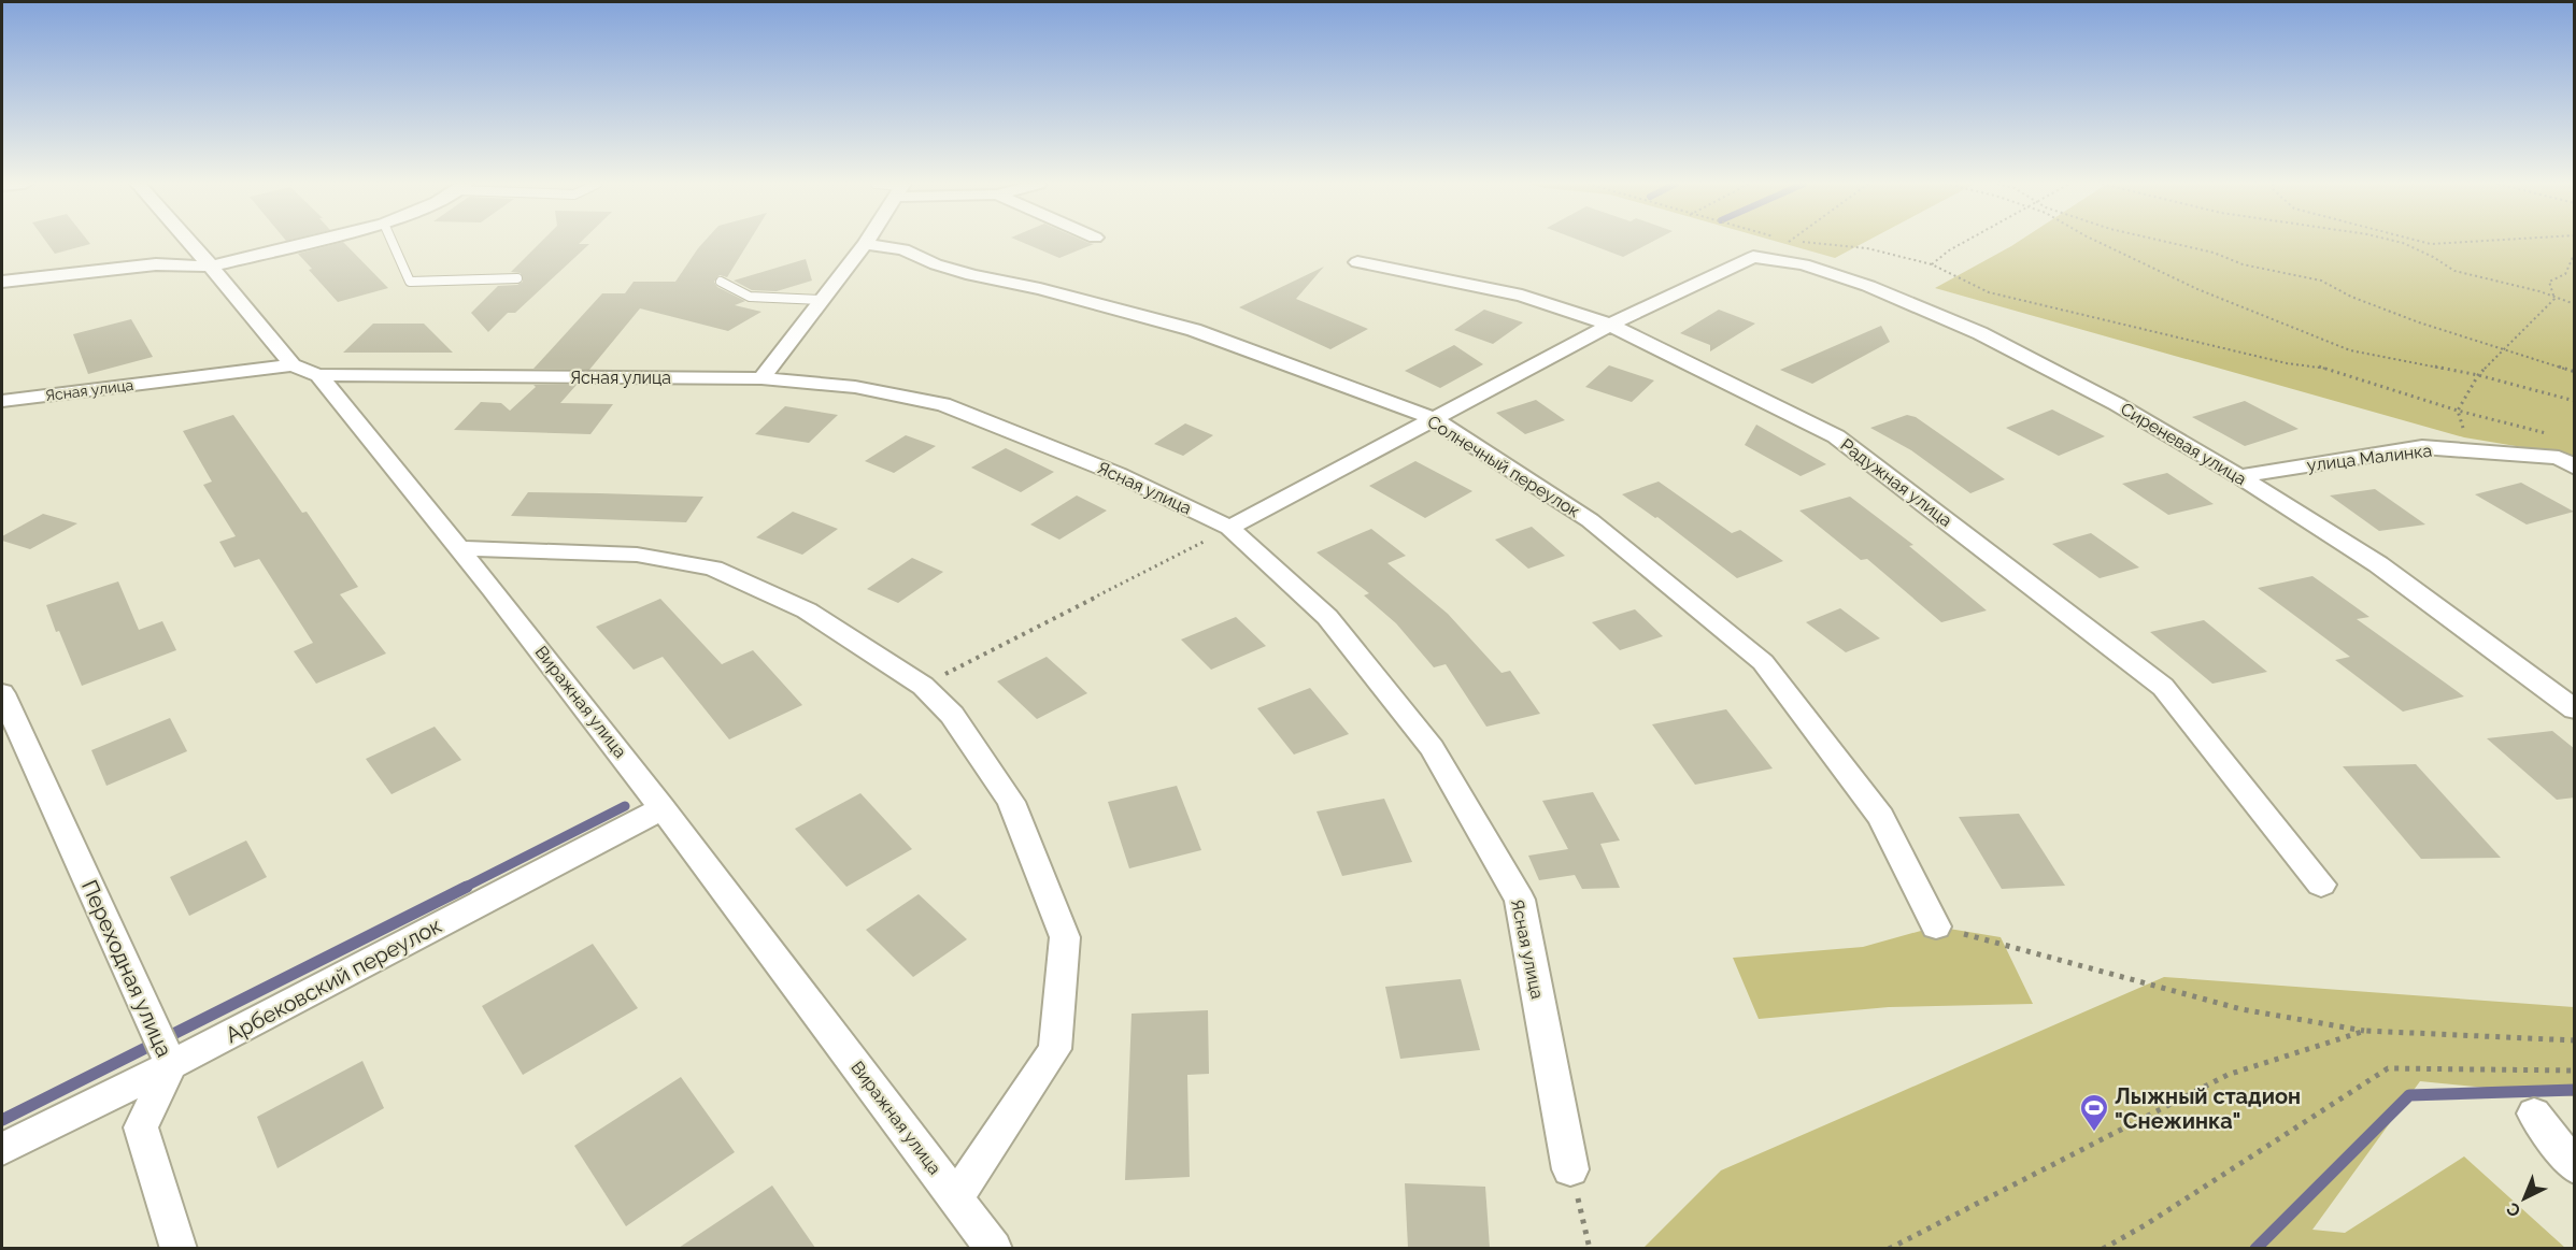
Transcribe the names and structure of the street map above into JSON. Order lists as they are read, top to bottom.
{
  "streets": {
    "street": [
      "Ясная улица",
      "Сиреневая улица",
      "улица Малинка",
      "Солнечный переулок",
      "Радужная улица",
      "Виражная улица",
      "Переходная улица",
      "Арбековский переулок"
    ]
  },
  "crossings": [
    ["Ясная улица", "Виражная улица"],
    ["Сиреневая улица", "улица Малинка"],
    ["Виражная улица", "Арбековский переулок"],
    ["Переходная улица", "Арбековский переулок"]
  ],
  "places": {
    "sports": ["Лыжный стадион \"Снежинка\""]
  },
  "north": "bottom left"
}
